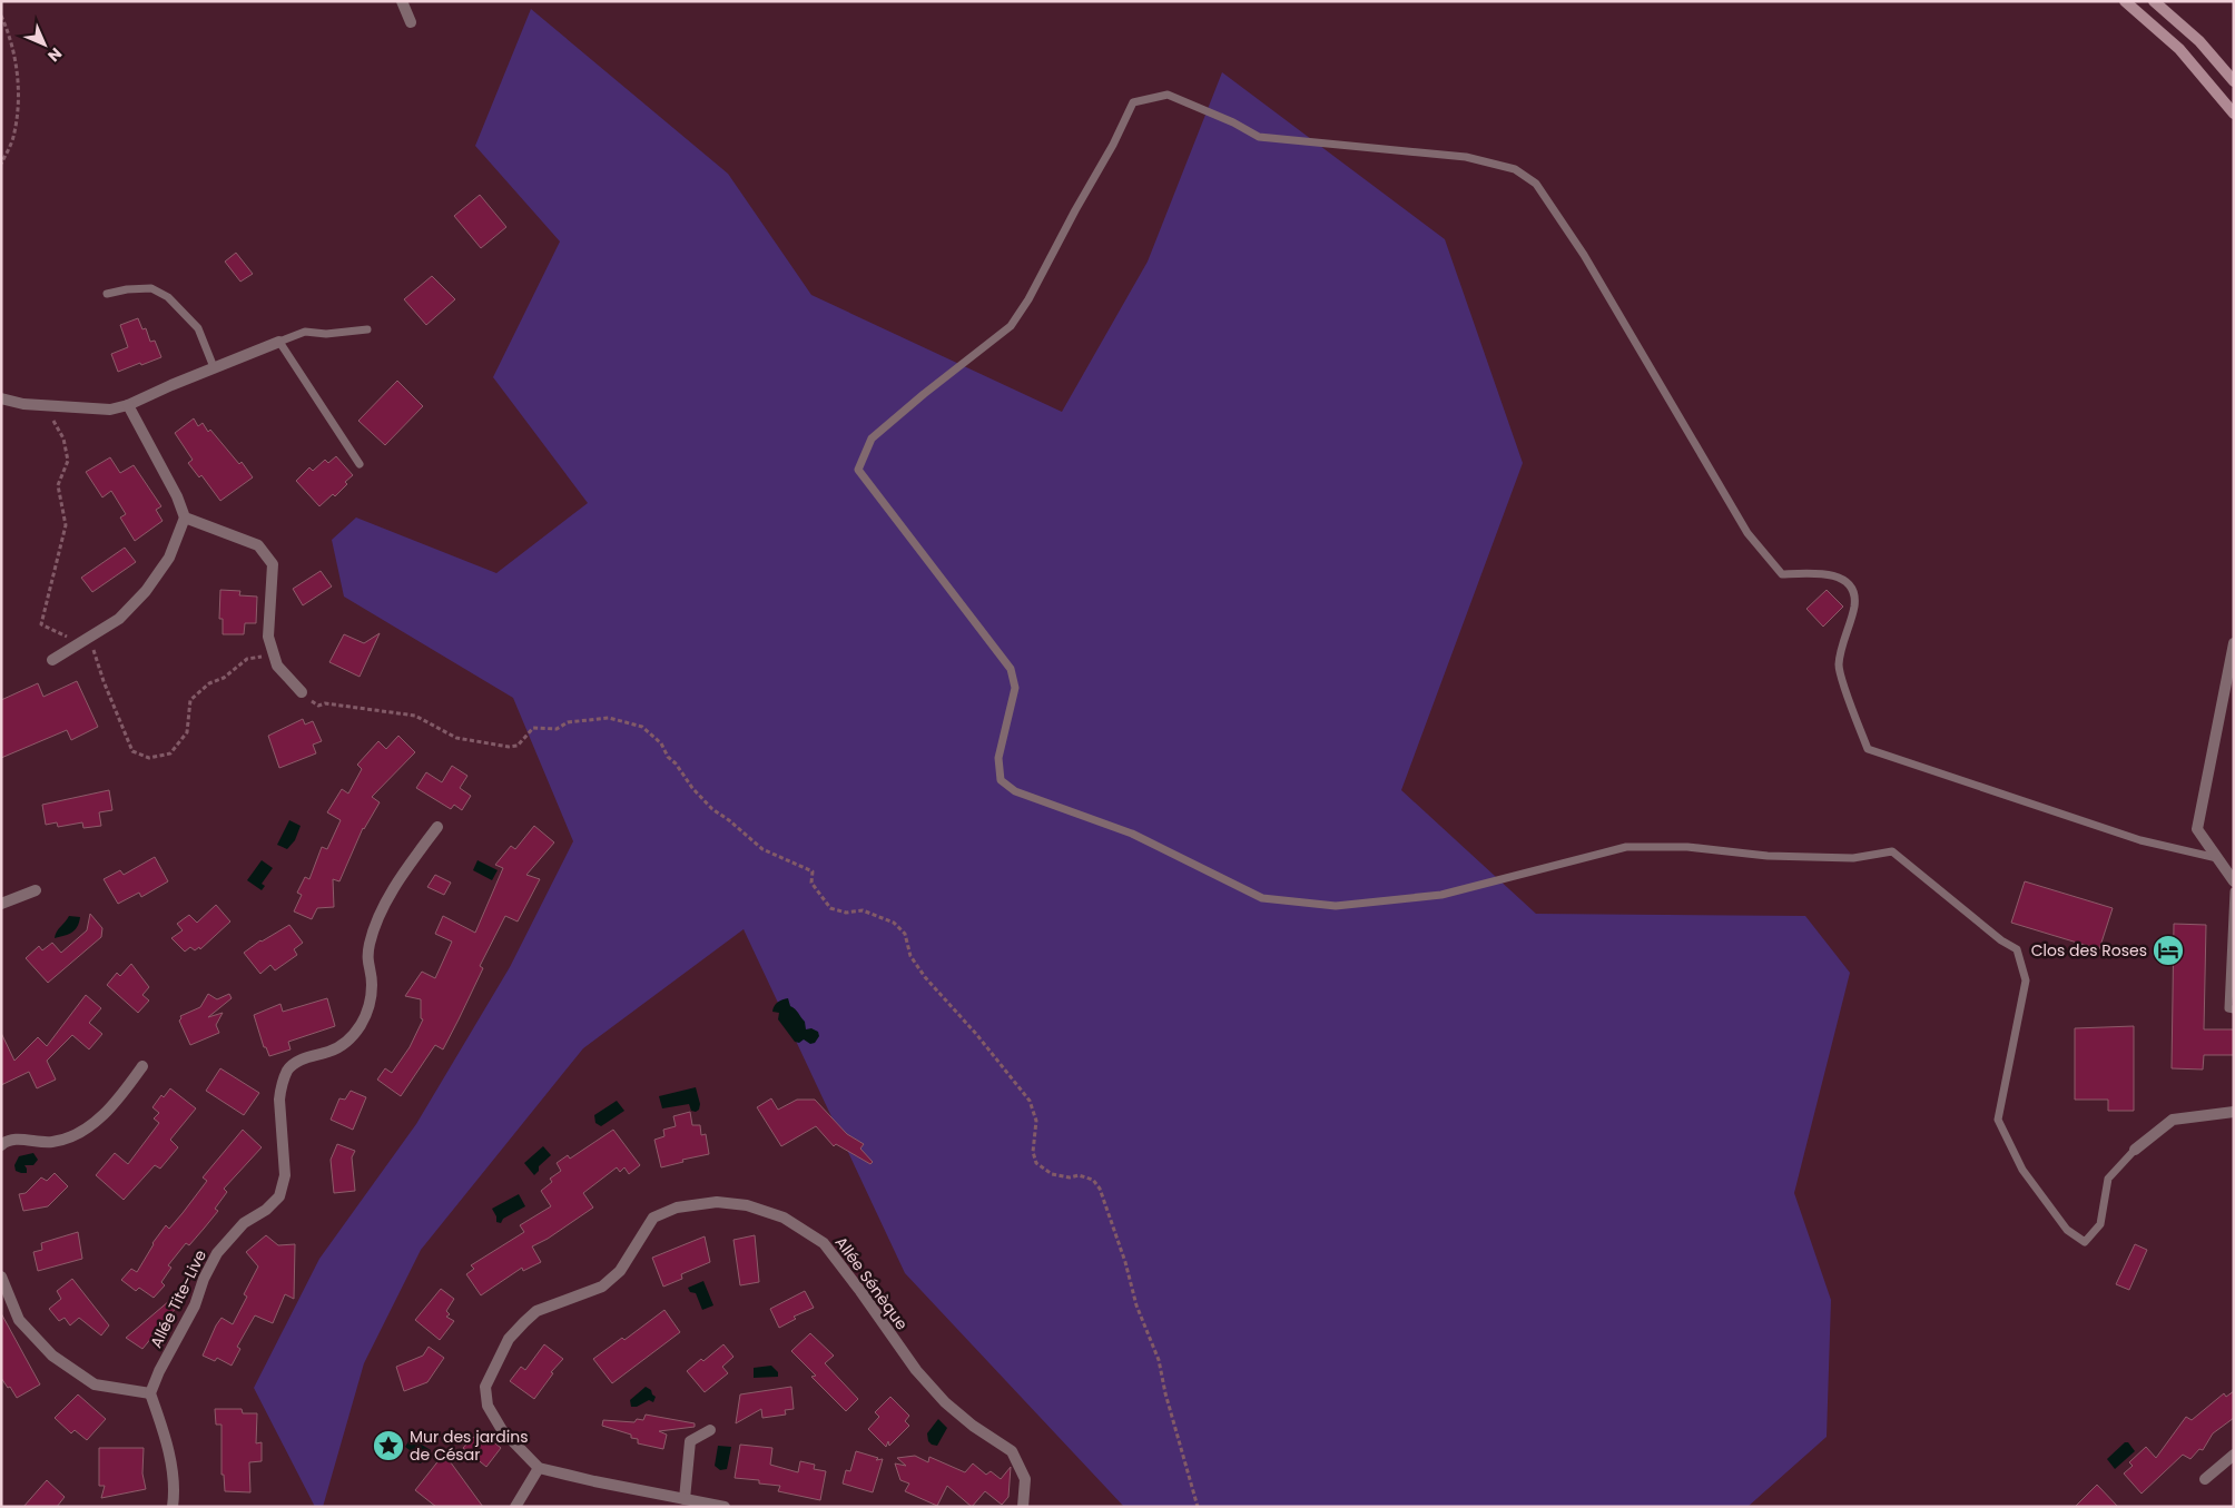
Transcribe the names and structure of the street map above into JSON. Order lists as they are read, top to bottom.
{
  "streets": {
    "street": ["Allée Sénèque", "Allée Tite-Live"]
  },
  "places": {
    "hotel": ["Clos des Roses"],
    "place": ["Mur des jardins de César"]
  },
  "north": "bottom right"
}
